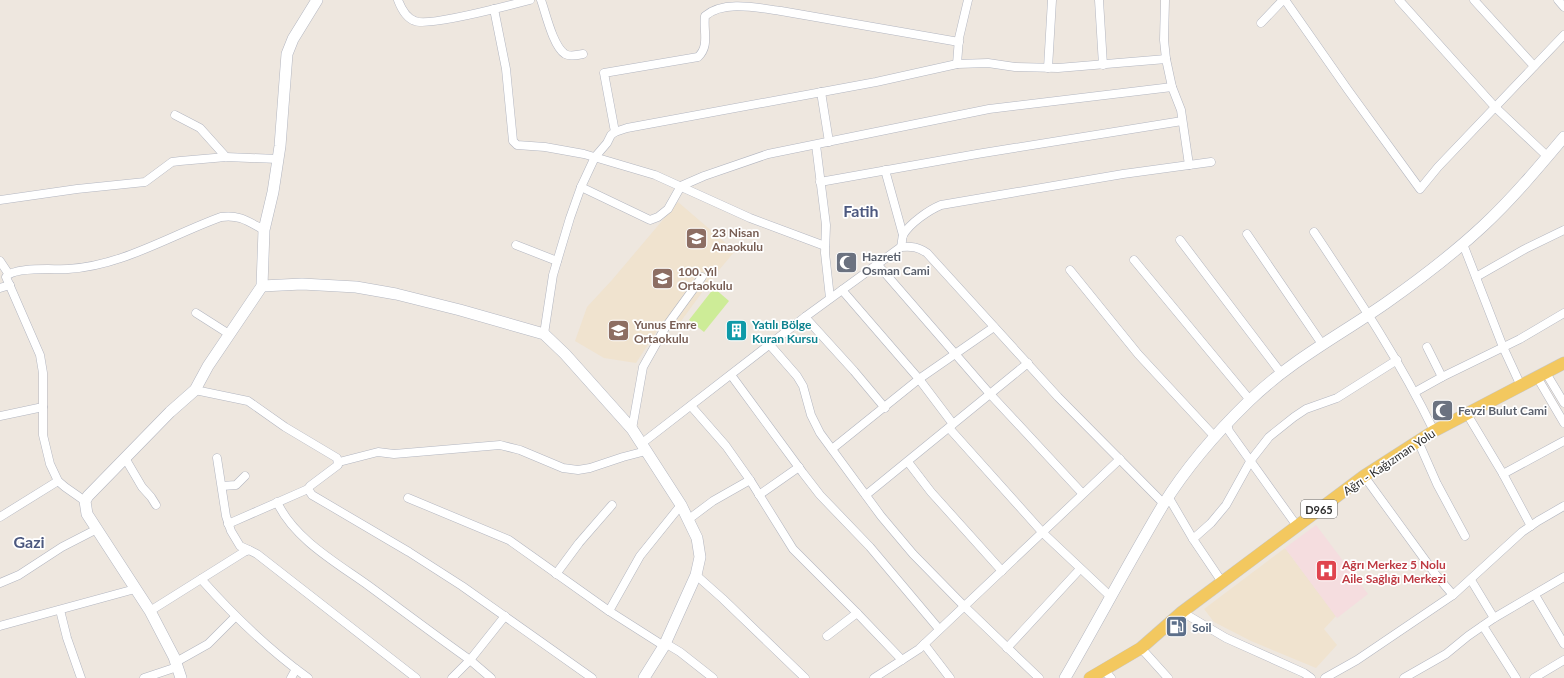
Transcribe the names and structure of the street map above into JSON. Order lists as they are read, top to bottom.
{
  "streets": {
    "main road": ["Ağrı - Kağızman Yolu", "D965"]
  },
  "districts": ["Fatih", "Gazi"],
  "places": {
    "school or university": ["23 Nisan Anaokulu", "100. Yıl Ortaokulu", "Yunus Emre Ortaokulu"],
    "mosque": ["Hazreti Osman Cami", "Fevzi Bulut Cami"],
    "building": ["Yatılı Bölge Kuran Kursu"],
    "hospital": ["Ağrı Merkez 5 Nolu Aile Sağlığı Merkezi"],
    "fuel station": ["Soil"]
  }
}
